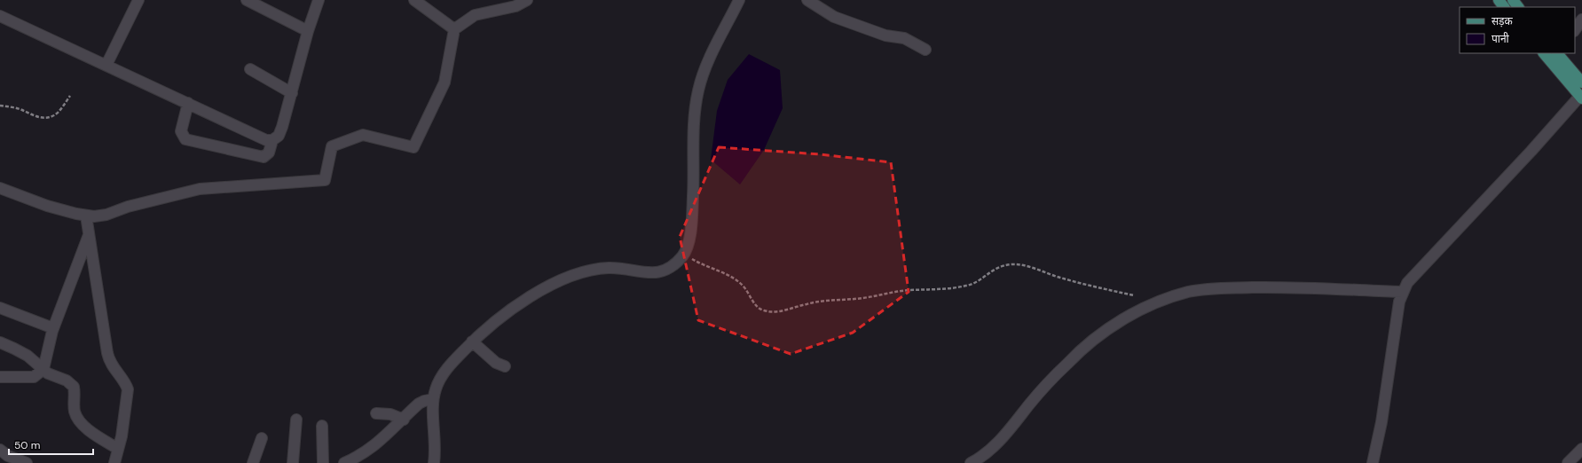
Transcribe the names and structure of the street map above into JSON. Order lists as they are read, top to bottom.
{
  "legend": ["सड़क", "पानी"],
  "scale_bar": "50 m"
}
